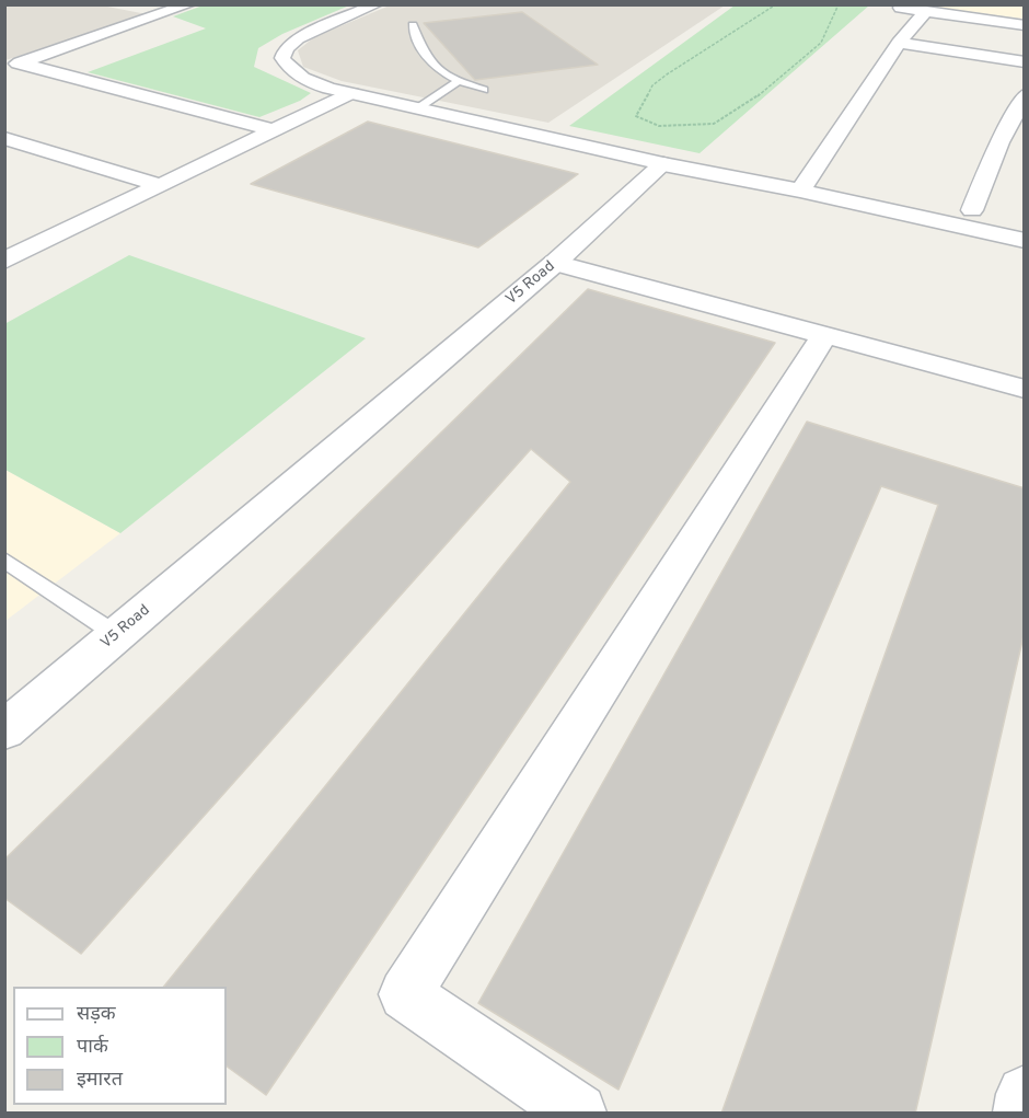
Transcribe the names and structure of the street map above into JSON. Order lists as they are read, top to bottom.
{
  "streets": {
    "street": ["V5 Road"]
  },
  "legend": ["सड़क", "पार्क", "इमारत"]
}
